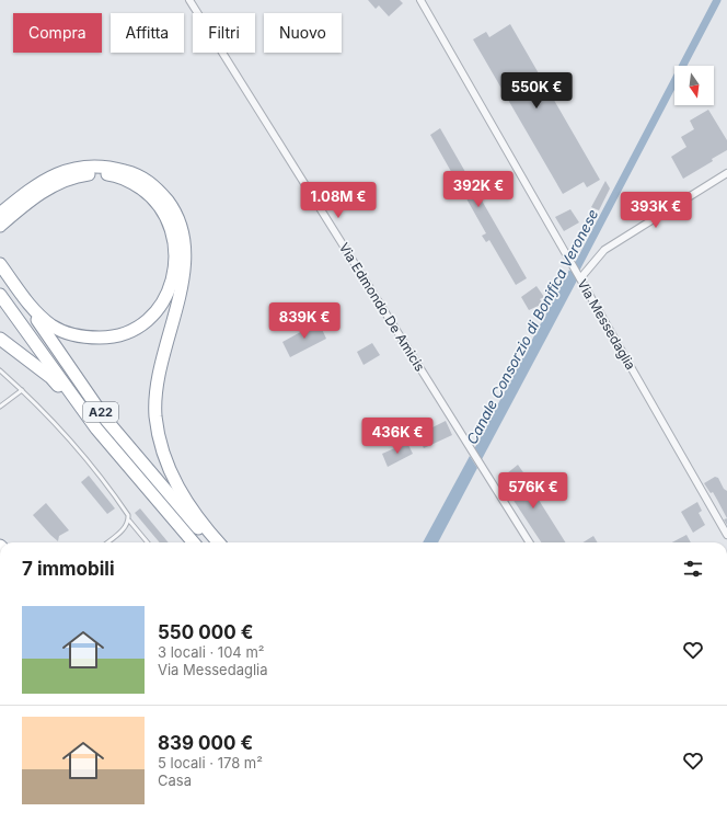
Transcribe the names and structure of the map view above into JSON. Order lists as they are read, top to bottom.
{
  "streets": {
    "highway": ["A22"],
    "street": ["Via Edmondo De Amicis", "Via Messedaglia"]
  },
  "water": ["Canale Consorzio di Bonifica Veronese"],
  "north": "bottom",
  "page": {
    "chip": [
      "Compra",
      "Affitta",
      "Filtri",
      "Nuovo"
    ],
    "price": [
      "550K €",
      "392K €",
      "1.08M €",
      "393K €",
      "839K €",
      "436K €",
      "576K €"
    ],
    "heading": "7 immobili",
    "list": [
      {
        "name": "550 000 €",
        "note": "3 locali · 104 m² · Via Messedaglia"
      },
      {
        "name": "839 000 €",
        "note": "5 locali · 178 m² · Casa"
      }
    ]
  }
}
